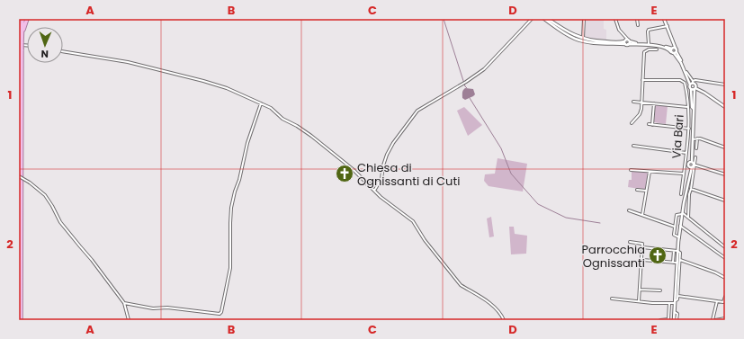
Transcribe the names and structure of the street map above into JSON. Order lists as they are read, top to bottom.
{
  "streets": {
    "main road": ["Via Bari"]
  },
  "places": {
    "church": ["Chiesa di Ognissanti di Cuti", "Parrocchia Ognissanti"]
  },
  "north": "bottom",
  "grid": {
    "columns": [
      "A",
      "B",
      "C",
      "D",
      "E"
    ],
    "rows": ["1", "2"]
  }
}
